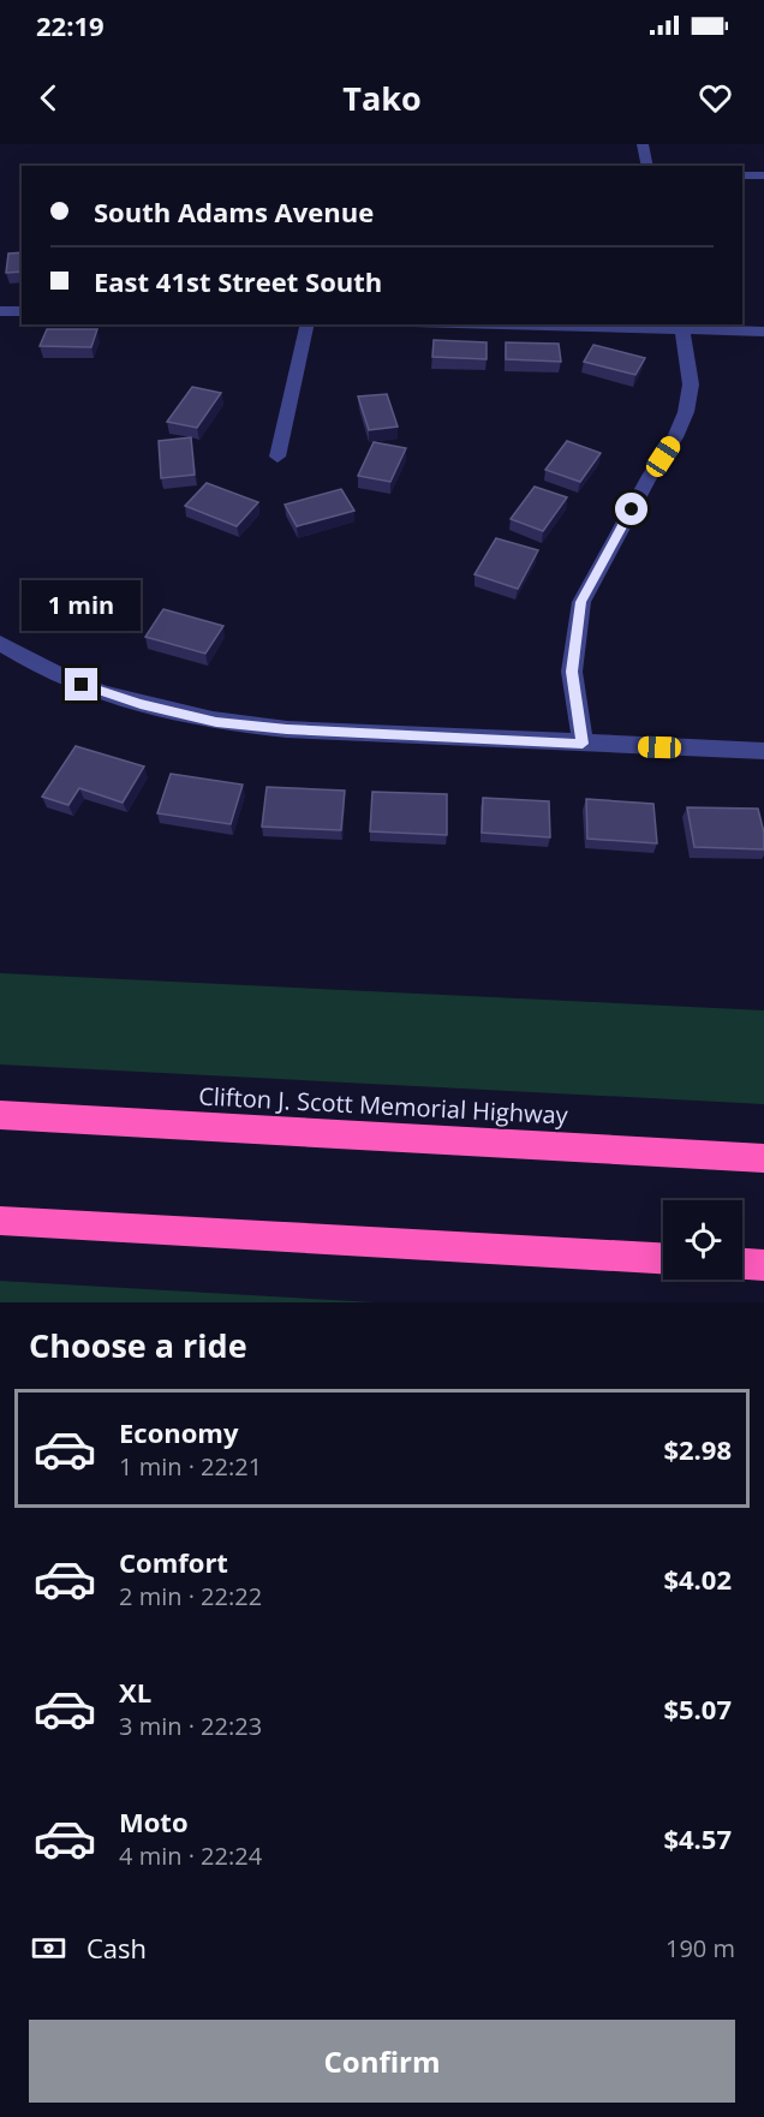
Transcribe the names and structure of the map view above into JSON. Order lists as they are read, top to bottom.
{
  "streets": {
    "highway": ["Clifton J. Scott Memorial Highway"]
  },
  "page": {
    "status": "22:19",
    "header": "Tako",
    "banner": ["South Adams Avenue", "East 41st Street South"],
    "bubble": "1 min",
    "heading": "Choose a ride",
    "list": [
      {
        "name": "Economy",
        "note": "1 min · 22:21",
        "value": "$2.98"
      },
      {
        "name": "Comfort",
        "note": "2 min · 22:22",
        "value": "$4.02"
      },
      {
        "name": "XL",
        "note": "3 min · 22:23",
        "value": "$5.07"
      },
      {
        "name": "Moto",
        "note": "4 min · 22:24",
        "value": "$4.57"
      }
    ],
    "pay": ["Cash", "190 m"],
    "buttons": "Confirm"
  }
}
